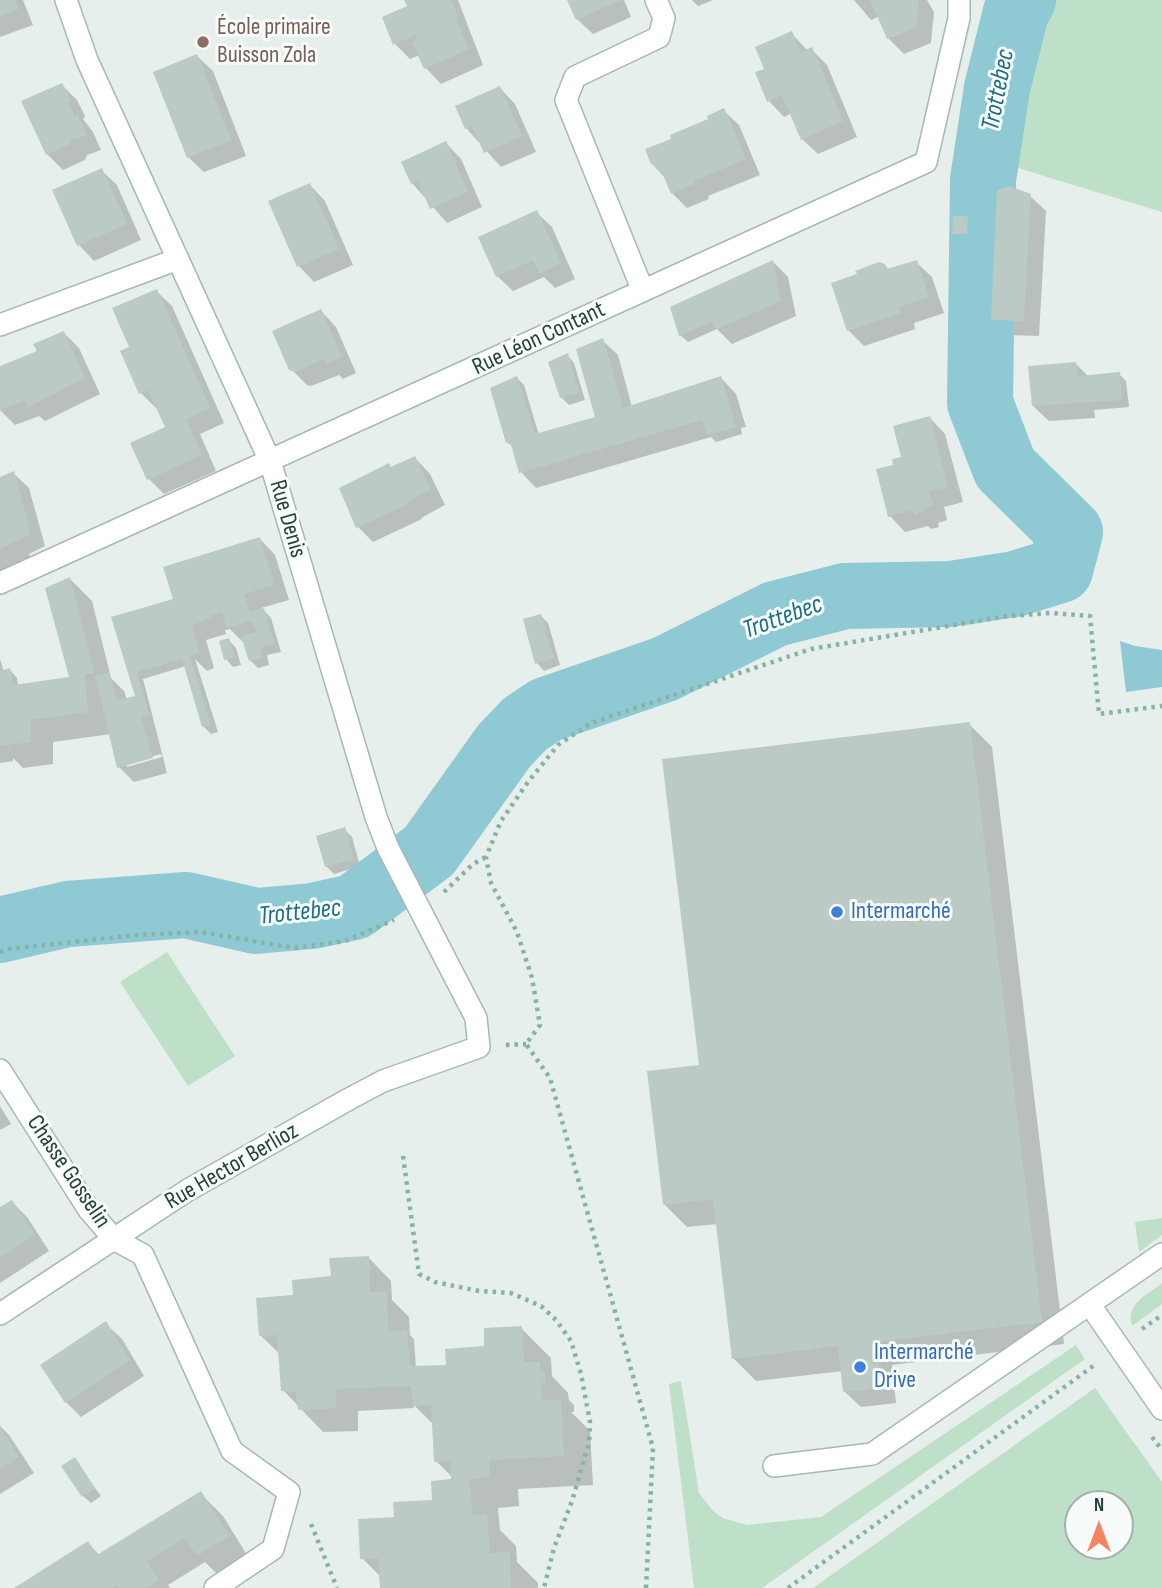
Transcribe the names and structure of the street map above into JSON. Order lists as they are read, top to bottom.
{
  "streets": {
    "street": [
      "Rue Léon Contant",
      "Rue Denis",
      "Rue Hector Berlioz",
      "Chasse Gosselin"
    ]
  },
  "crossings": [
    ["Rue Léon Contant", "Rue Denis"],
    ["Rue Denis", "Rue Hector Berlioz"],
    ["Rue Hector Berlioz", "Chasse Gosselin"]
  ],
  "water": ["Trottebec"],
  "places": ["École primaire Buisson Zola", "Intermarché", "Intermarché Drive"],
  "north": "top"
}
